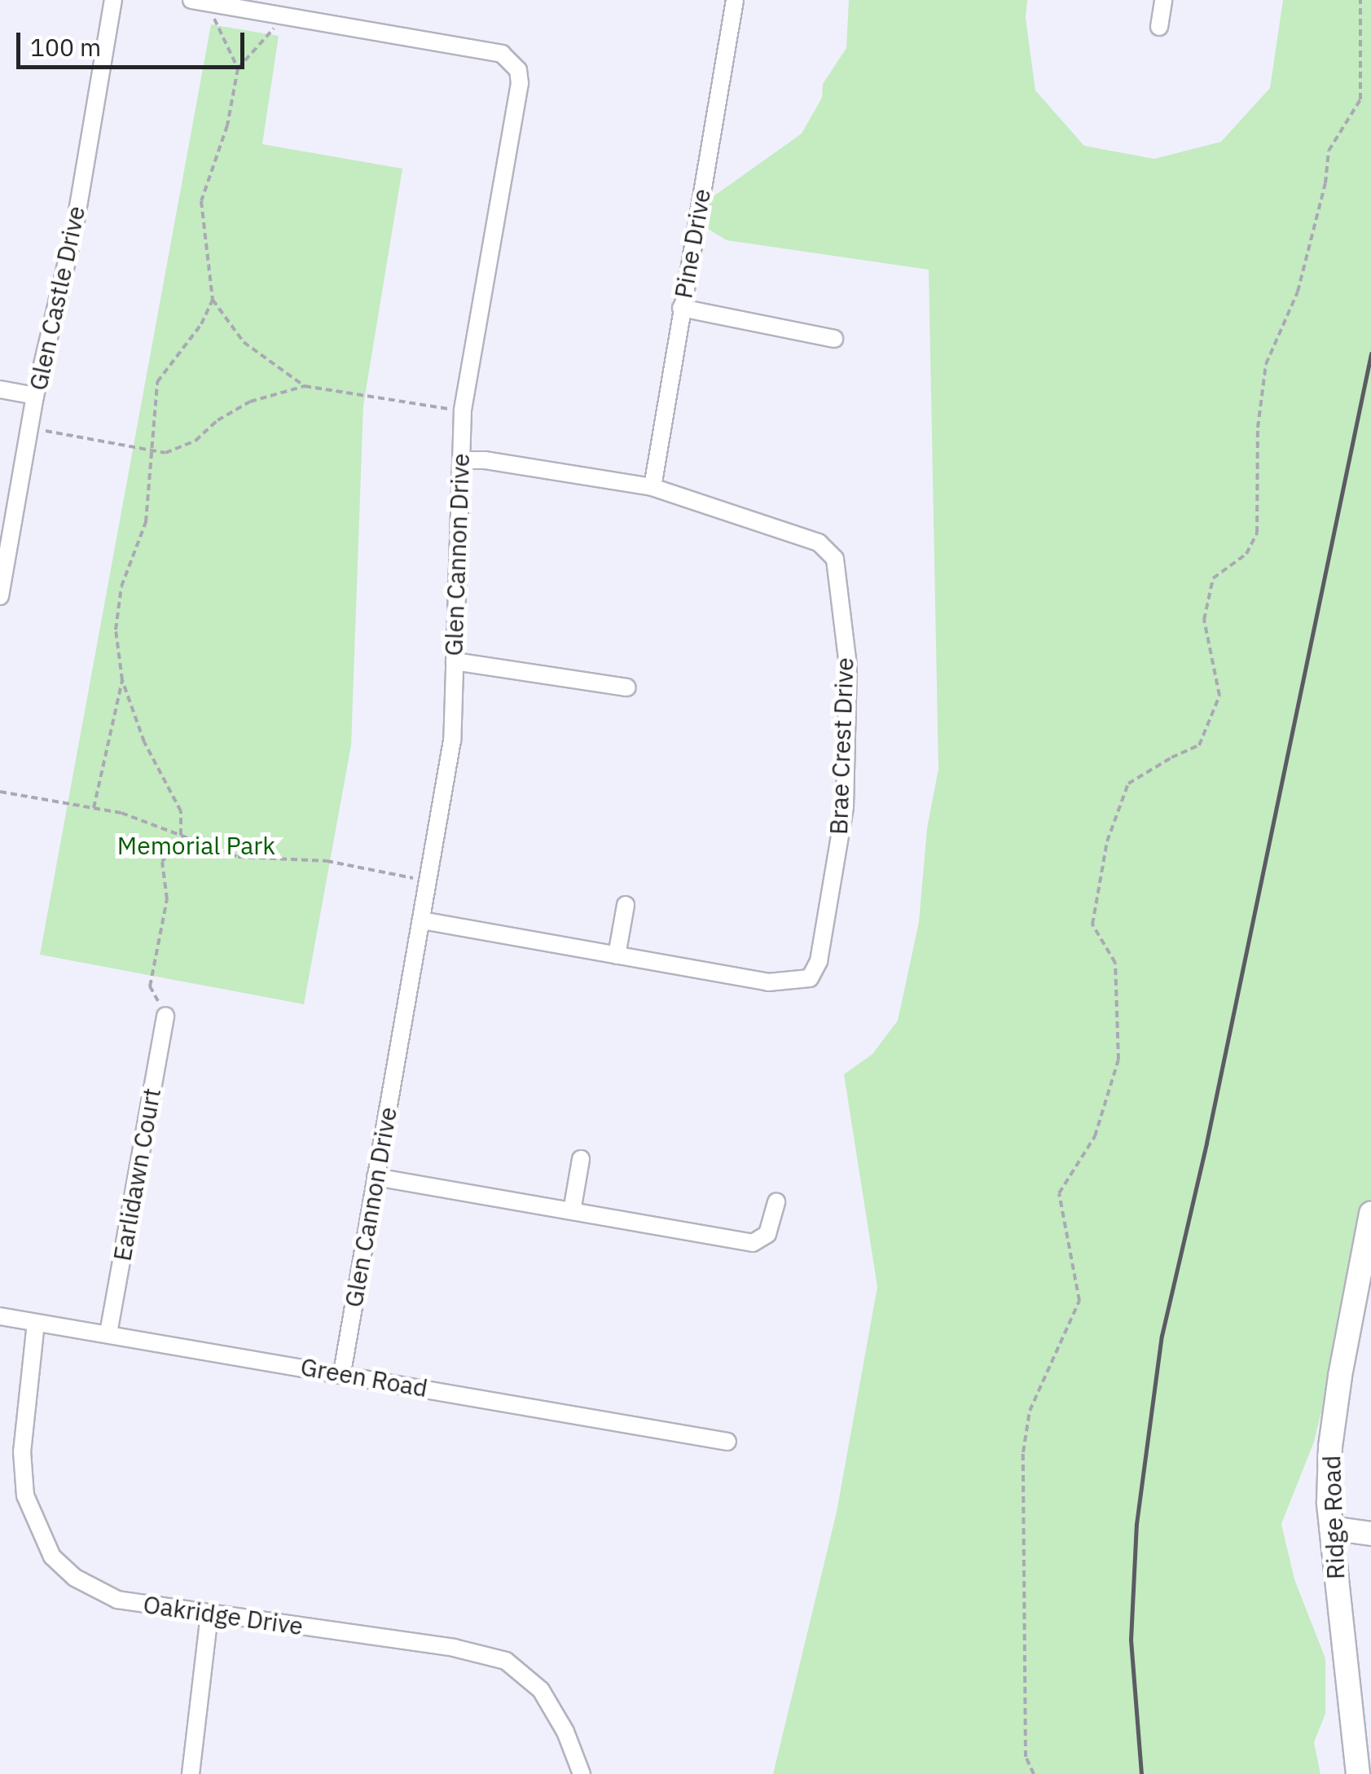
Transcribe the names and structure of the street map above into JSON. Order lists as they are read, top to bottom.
{
  "streets": {
    "main road": ["Ridge Road"],
    "street": [
      "Pine Drive",
      "Glen Castle Drive",
      "Glen Cannon Drive",
      "Brae Crest Drive",
      "Earlidawn Court",
      "Green Road",
      "Oakridge Drive"
    ]
  },
  "crossings": [
    ["Pine Drive", "Brae Crest Drive"],
    ["Glen Cannon Drive", "Brae Crest Drive"],
    ["Glen Cannon Drive", "Green Road"],
    ["Earlidawn Court", "Green Road"],
    ["Green Road", "Oakridge Drive"]
  ],
  "parks": ["Memorial Park"],
  "scale_bar": "100 m"
}
